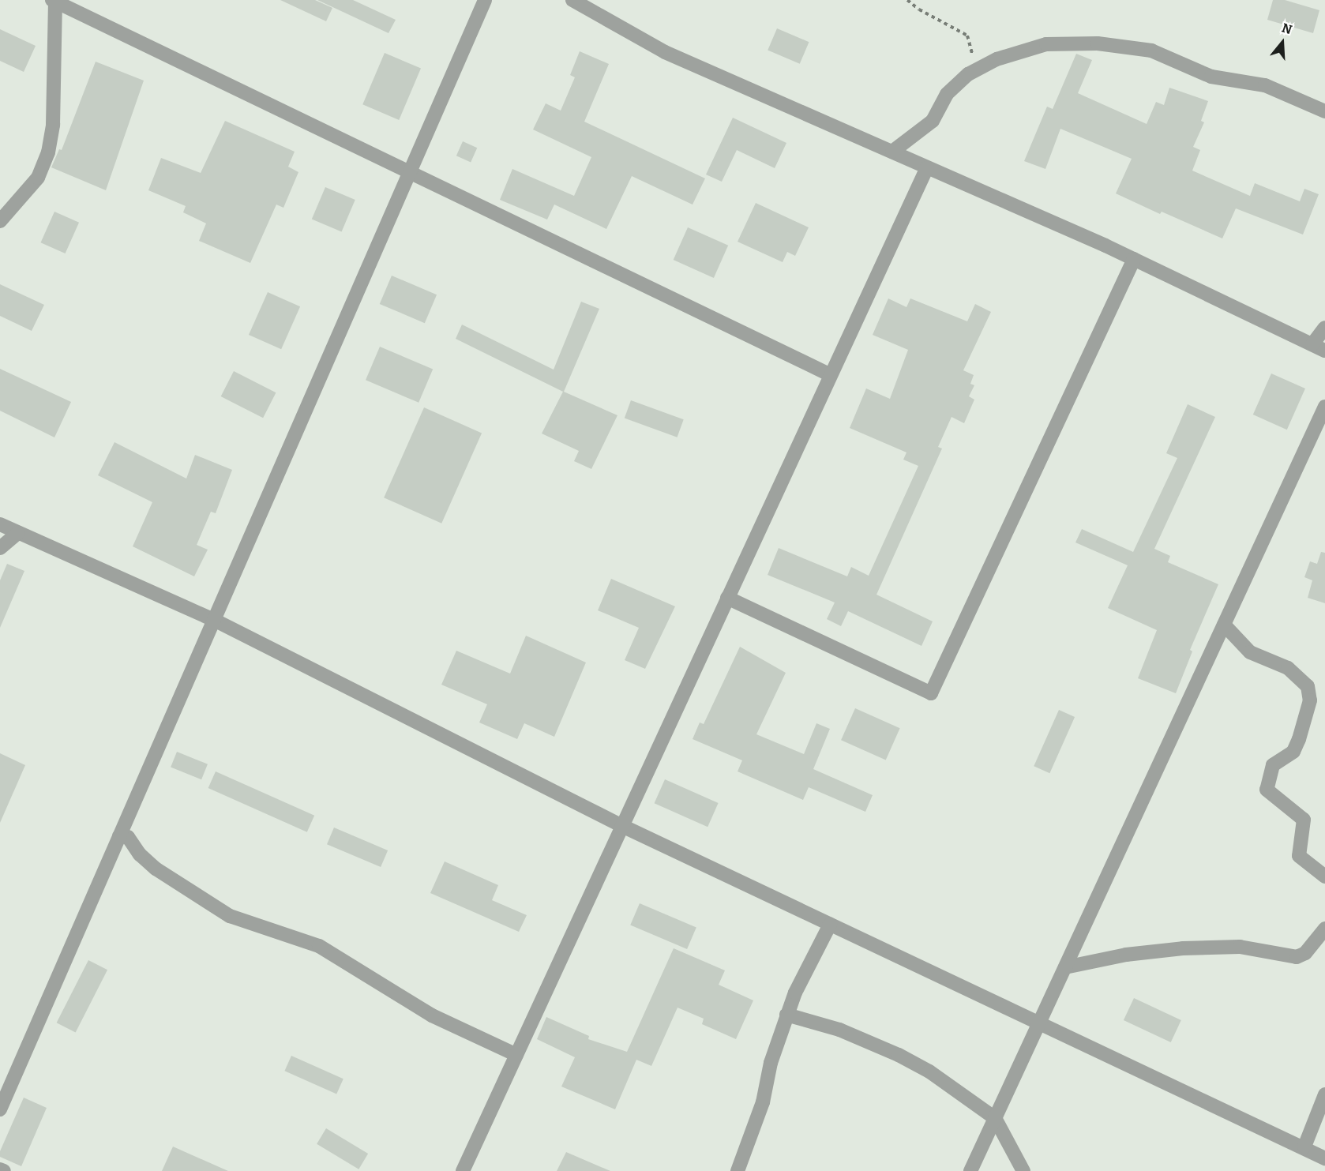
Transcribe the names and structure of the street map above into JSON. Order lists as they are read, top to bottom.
{
  "north": "top"
}
